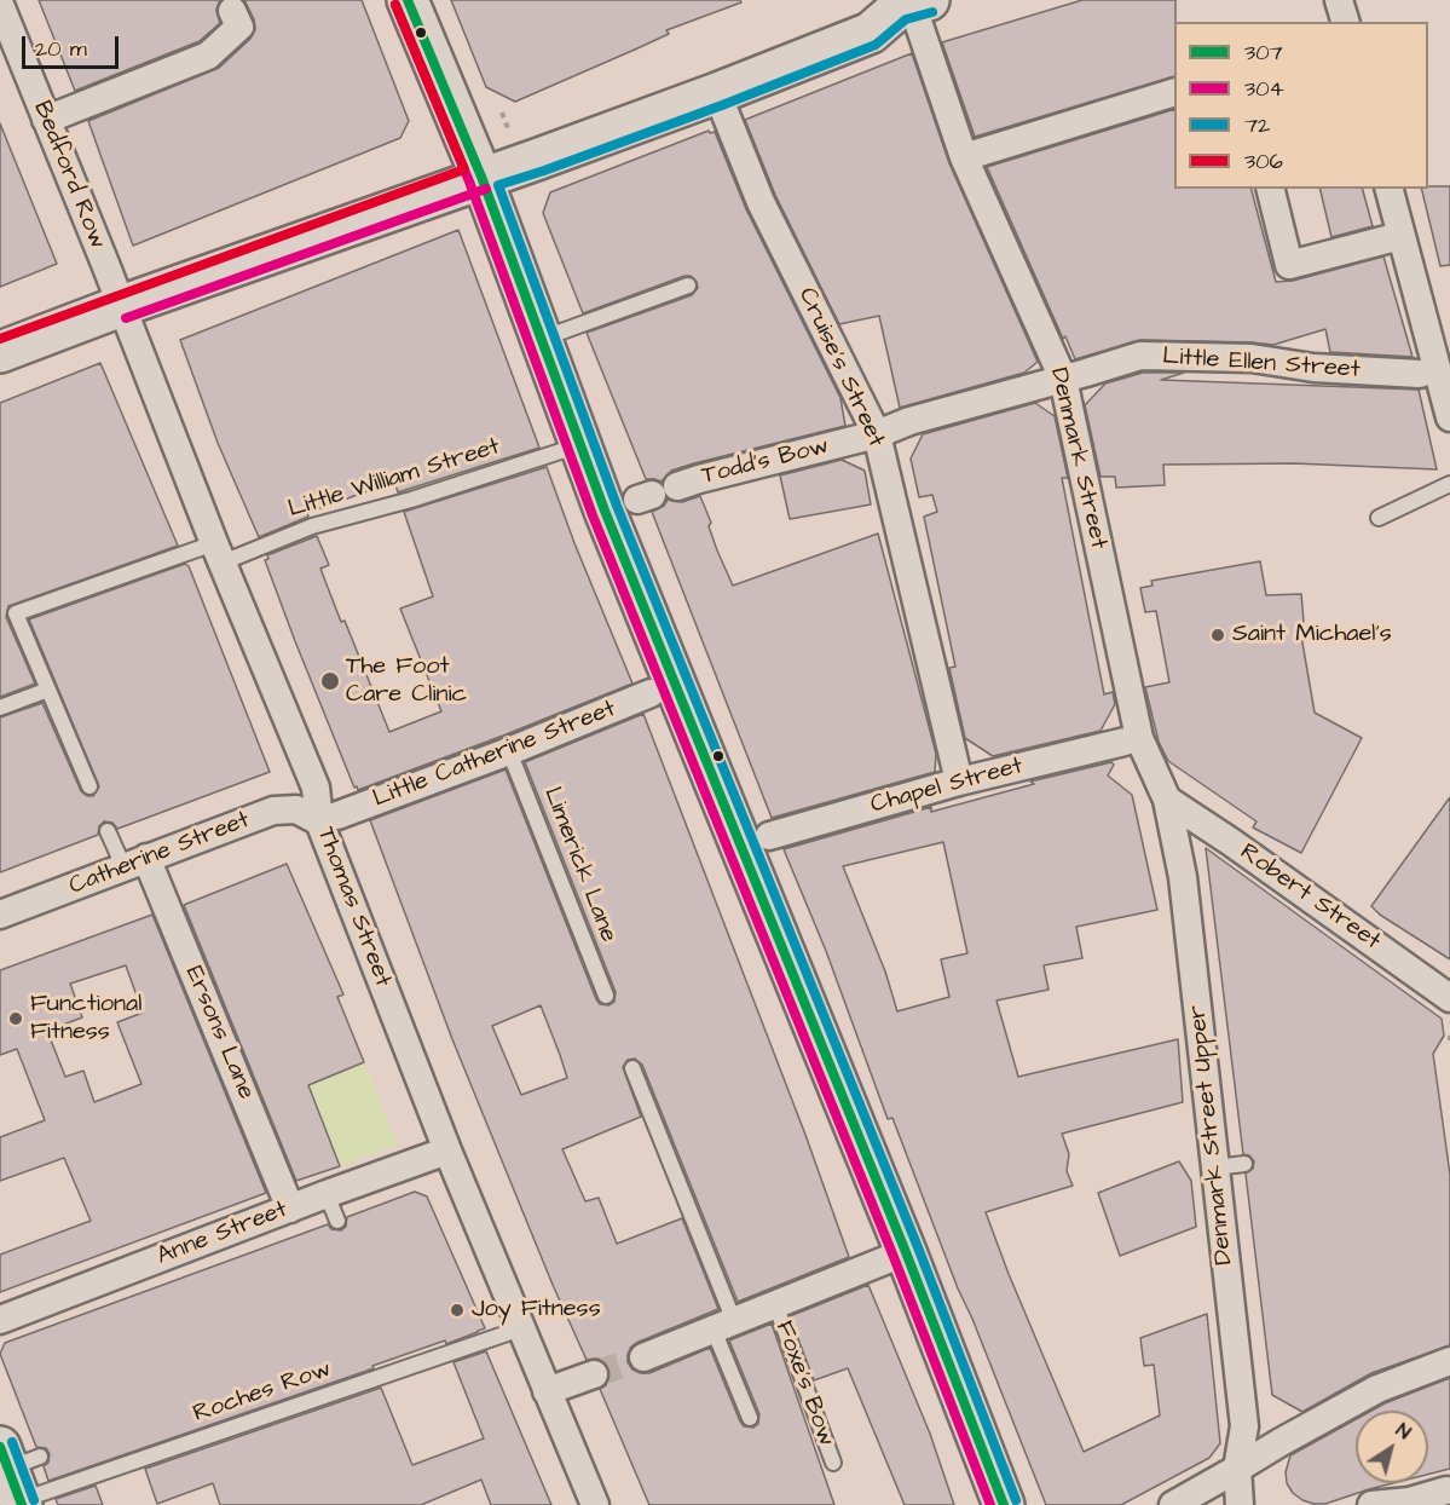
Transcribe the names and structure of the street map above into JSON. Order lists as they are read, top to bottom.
{
  "streets": {
    "street": [
      "Bedford Row",
      "Little Ellen Street",
      "Cruise's Street",
      "Denmark Street",
      "Todd's Bow",
      "Little Catherine Street",
      "Chapel Street",
      "Catherine Street",
      "Robert Street",
      "Thomas Street",
      "Ersons Lane",
      "Denmark Street Upper",
      "Anne Street",
      "Foxe's Bow"
    ],
    "lane": ["Little William Street", "Limerick Lane", "Roches Row"]
  },
  "crossings": [
    ["Bedford Row", "Thomas Street"],
    ["Little Ellen Street", "Denmark Street"],
    ["Little Ellen Street", "Todd's Bow"],
    ["Cruise's Street", "Todd's Bow"],
    ["Cruise's Street", "Chapel Street"],
    ["Denmark Street", "Todd's Bow"],
    ["Denmark Street", "Robert Street"],
    ["Denmark Street", "Denmark Street Upper"],
    ["Little William Street", "Thomas Street"],
    ["Little Catherine Street", "Catherine Street"],
    ["Little Catherine Street", "Limerick Lane"],
    ["Little Catherine Street", "Thomas Street"],
    ["Catherine Street", "Thomas Street"],
    ["Catherine Street", "Ersons Lane"],
    ["Robert Street", "Denmark Street Upper"],
    ["Thomas Street", "Anne Street"],
    ["Thomas Street", "Roches Row"],
    ["Ersons Lane", "Anne Street"]
  ],
  "places": [
    "Saint Michael's",
    "The Foot Care Clinic",
    "Functional Fitness",
    "Joy Fitness"
  ],
  "lines": [
    "transit line 307",
    "transit line 304",
    "transit line 306",
    "transit line 72"
  ],
  "legend": [
    "307",
    "304",
    "72",
    "306"
  ],
  "scale_bar": "20 m",
  "north": "top right"
}
